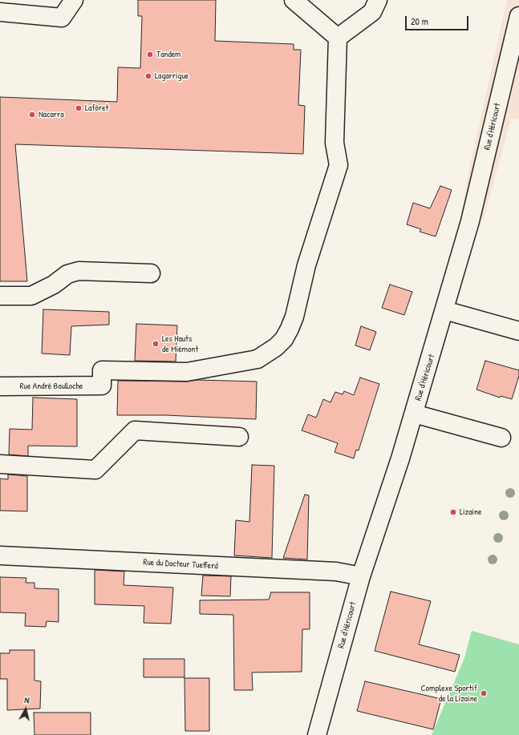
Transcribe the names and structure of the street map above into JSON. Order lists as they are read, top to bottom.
{
  "streets": {
    "street": ["Rue d'Héricourt", "Rue André Boulloche", "Rue du Docteur Tuefferd"]
  },
  "crossings": [
    ["Rue d'Héricourt", "Rue du Docteur Tuefferd"]
  ],
  "places": [
    "Tandem",
    "Lagarrigue",
    "Lafôret",
    "Nacarra",
    "Les Hauts de Miémont",
    "Lizaine",
    "Complexe Sportif de la Lizaine"
  ],
  "scale_bar": "20 m",
  "north": "top"
}
